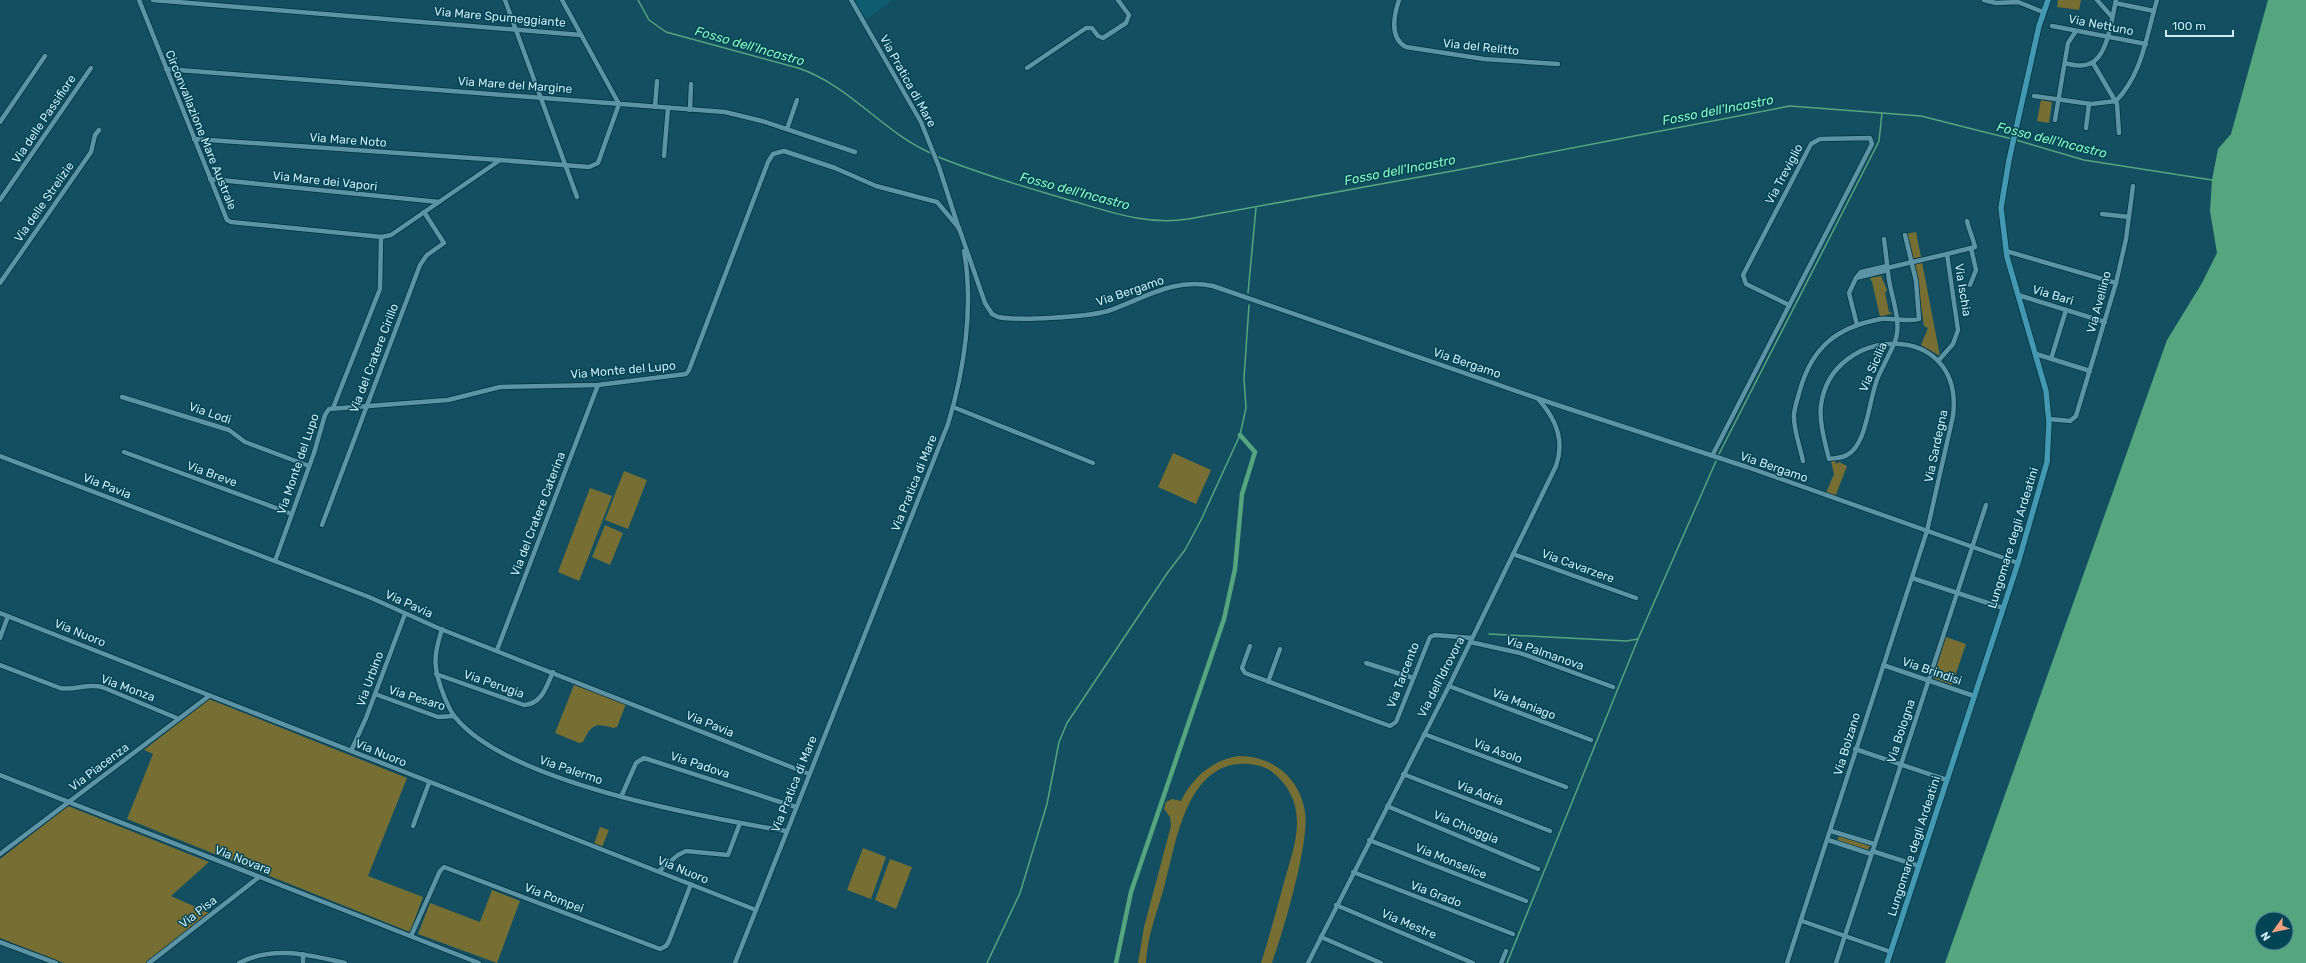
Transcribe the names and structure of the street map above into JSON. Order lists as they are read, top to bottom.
{
  "streets": {
    "main road": ["Lungomare degli Ardeatini"],
    "street": [
      "Via Mare Spumeggiante",
      "Via Nettuno",
      "Via del Relitto",
      "Via Pratica di Mare",
      "Via Mare del Margine",
      "Via delle Passifiore",
      "Circonvallazione Mare Australe",
      "Via Mare Noto",
      "Via Treviglio",
      "Via Mare dei Vapori",
      "Via delle Strelizie",
      "Via Ischia",
      "Via Bergamo",
      "Via Bari",
      "Via Avellino",
      "Via del Cratere Cirillo",
      "Via Sicilia",
      "Via Monte del Lupo",
      "Via Lodi",
      "Via Sardegna",
      "Via Breve",
      "Via Pavia",
      "Via del Cratere Caterina",
      "Via Cavarzere",
      "Via Nuoro",
      "Via Palmanova",
      "Via Brindisi",
      "Via Tarcento",
      "Via dell'Idrovora",
      "Via Urbino",
      "Via Perugia",
      "Via Monza",
      "Via Pesaro",
      "Via Maniago",
      "Via Bologna",
      "Via Bolzano",
      "Via Asolo",
      "Via Padova",
      "Via Piacenza",
      "Via Palermo",
      "Via Adria",
      "Via Chioggia",
      "Via Novara",
      "Via Monselice",
      "Via Grado",
      "Via Pompei",
      "Via Pisa",
      "Via Mestre"
    ]
  },
  "crossings": [
    ["Via Pratica di Mare", "Via Bergamo"],
    ["Via Pratica di Mare", "Via Monte del Lupo"],
    ["Via Pratica di Mare", "Via Pavia"],
    ["Via Pratica di Mare", "Via Nuoro"],
    ["Via Pratica di Mare", "Via Padova"],
    ["Via Pratica di Mare", "Via Palermo"],
    ["Via Mare del Margine", "Circonvallazione Mare Australe"],
    ["Circonvallazione Mare Australe", "Via Mare Noto"],
    ["Circonvallazione Mare Australe", "Via Mare dei Vapori"],
    ["Circonvallazione Mare Australe", "Via del Cratere Cirillo"],
    ["Via Treviglio", "Via Bergamo"],
    ["Via Ischia", "Via Sicilia"],
    ["Via Ischia", "Via Sardegna"],
    ["Via Bergamo", "Via Monte del Lupo"],
    ["Via Bergamo", "Via Sardegna"],
    ["Via Bergamo", "Lungomare degli Ardeatini"],
    ["Via Bergamo", "Via dell'Idrovora"],
    ["Via Bergamo", "Via Bologna"],
    ["Via Bergamo", "Via Bolzano"],
    ["Via Bari", "Via Avellino"],
    ["Via Bari", "Lungomare degli Ardeatini"],
    ["Via Avellino", "Lungomare degli Ardeatini"],
    ["Via del Cratere Cirillo", "Via Monte del Lupo"],
    ["Via Sicilia", "Via Sardegna"],
    ["Via Monte del Lupo", "Via Lodi"],
    ["Via Monte del Lupo", "Via Breve"],
    ["Via Monte del Lupo", "Via Pavia"],
    ["Via Monte del Lupo", "Via del Cratere Caterina"],
    ["Via Sardegna", "Via Bolzano"],
    ["Via Pavia", "Via del Cratere Caterina"],
    ["Via Pavia", "Via Urbino"],
    ["Via Pavia", "Via Perugia"],
    ["Via Pavia", "Via Palermo"],
    ["Lungomare degli Ardeatini", "Via Brindisi"],
    ["Via Cavarzere", "Via dell'Idrovora"],
    ["Via Nuoro", "Via Urbino"],
    ["Via Nuoro", "Via Piacenza"],
    ["Via Nuoro", "Via Pompei"],
    ["Via Palmanova", "Via Tarcento"],
    ["Via Palmanova", "Via dell'Idrovora"],
    ["Via Brindisi", "Via Bologna"],
    ["Via Brindisi", "Via Bolzano"],
    ["Via Tarcento", "Via dell'Idrovora"],
    ["Via dell'Idrovora", "Via Maniago"],
    ["Via dell'Idrovora", "Via Asolo"],
    ["Via dell'Idrovora", "Via Adria"],
    ["Via dell'Idrovora", "Via Chioggia"],
    ["Via dell'Idrovora", "Via Monselice"],
    ["Via dell'Idrovora", "Via Grado"],
    ["Via dell'Idrovora", "Via Mestre"],
    ["Via Urbino", "Via Pesaro"],
    ["Via Perugia", "Via Palermo"],
    ["Via Monza", "Via Piacenza"],
    ["Via Pesaro", "Via Palermo"],
    ["Via Padova", "Via Palermo"],
    ["Via Piacenza", "Via Novara"],
    ["Via Novara", "Via Pompei"],
    ["Via Novara", "Via Pisa"]
  ],
  "water": ["Fosso dell'Incastro"],
  "scale_bar": "100 m",
  "north": "bottom left"
}
